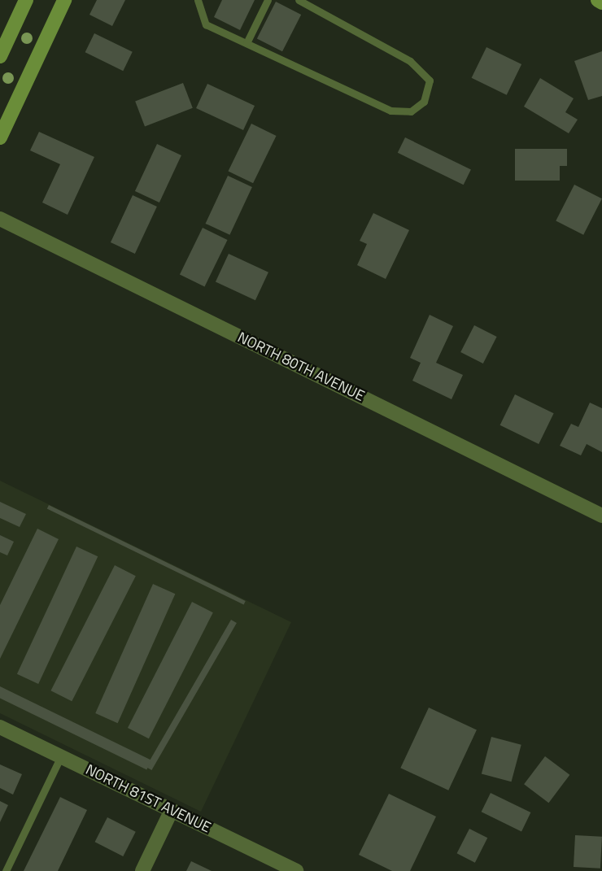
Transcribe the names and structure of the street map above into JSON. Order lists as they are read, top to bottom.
{
  "streets": {
    "street": ["NORTH 80TH AVENUE", "NORTH 81ST AVENUE"]
  }
}
